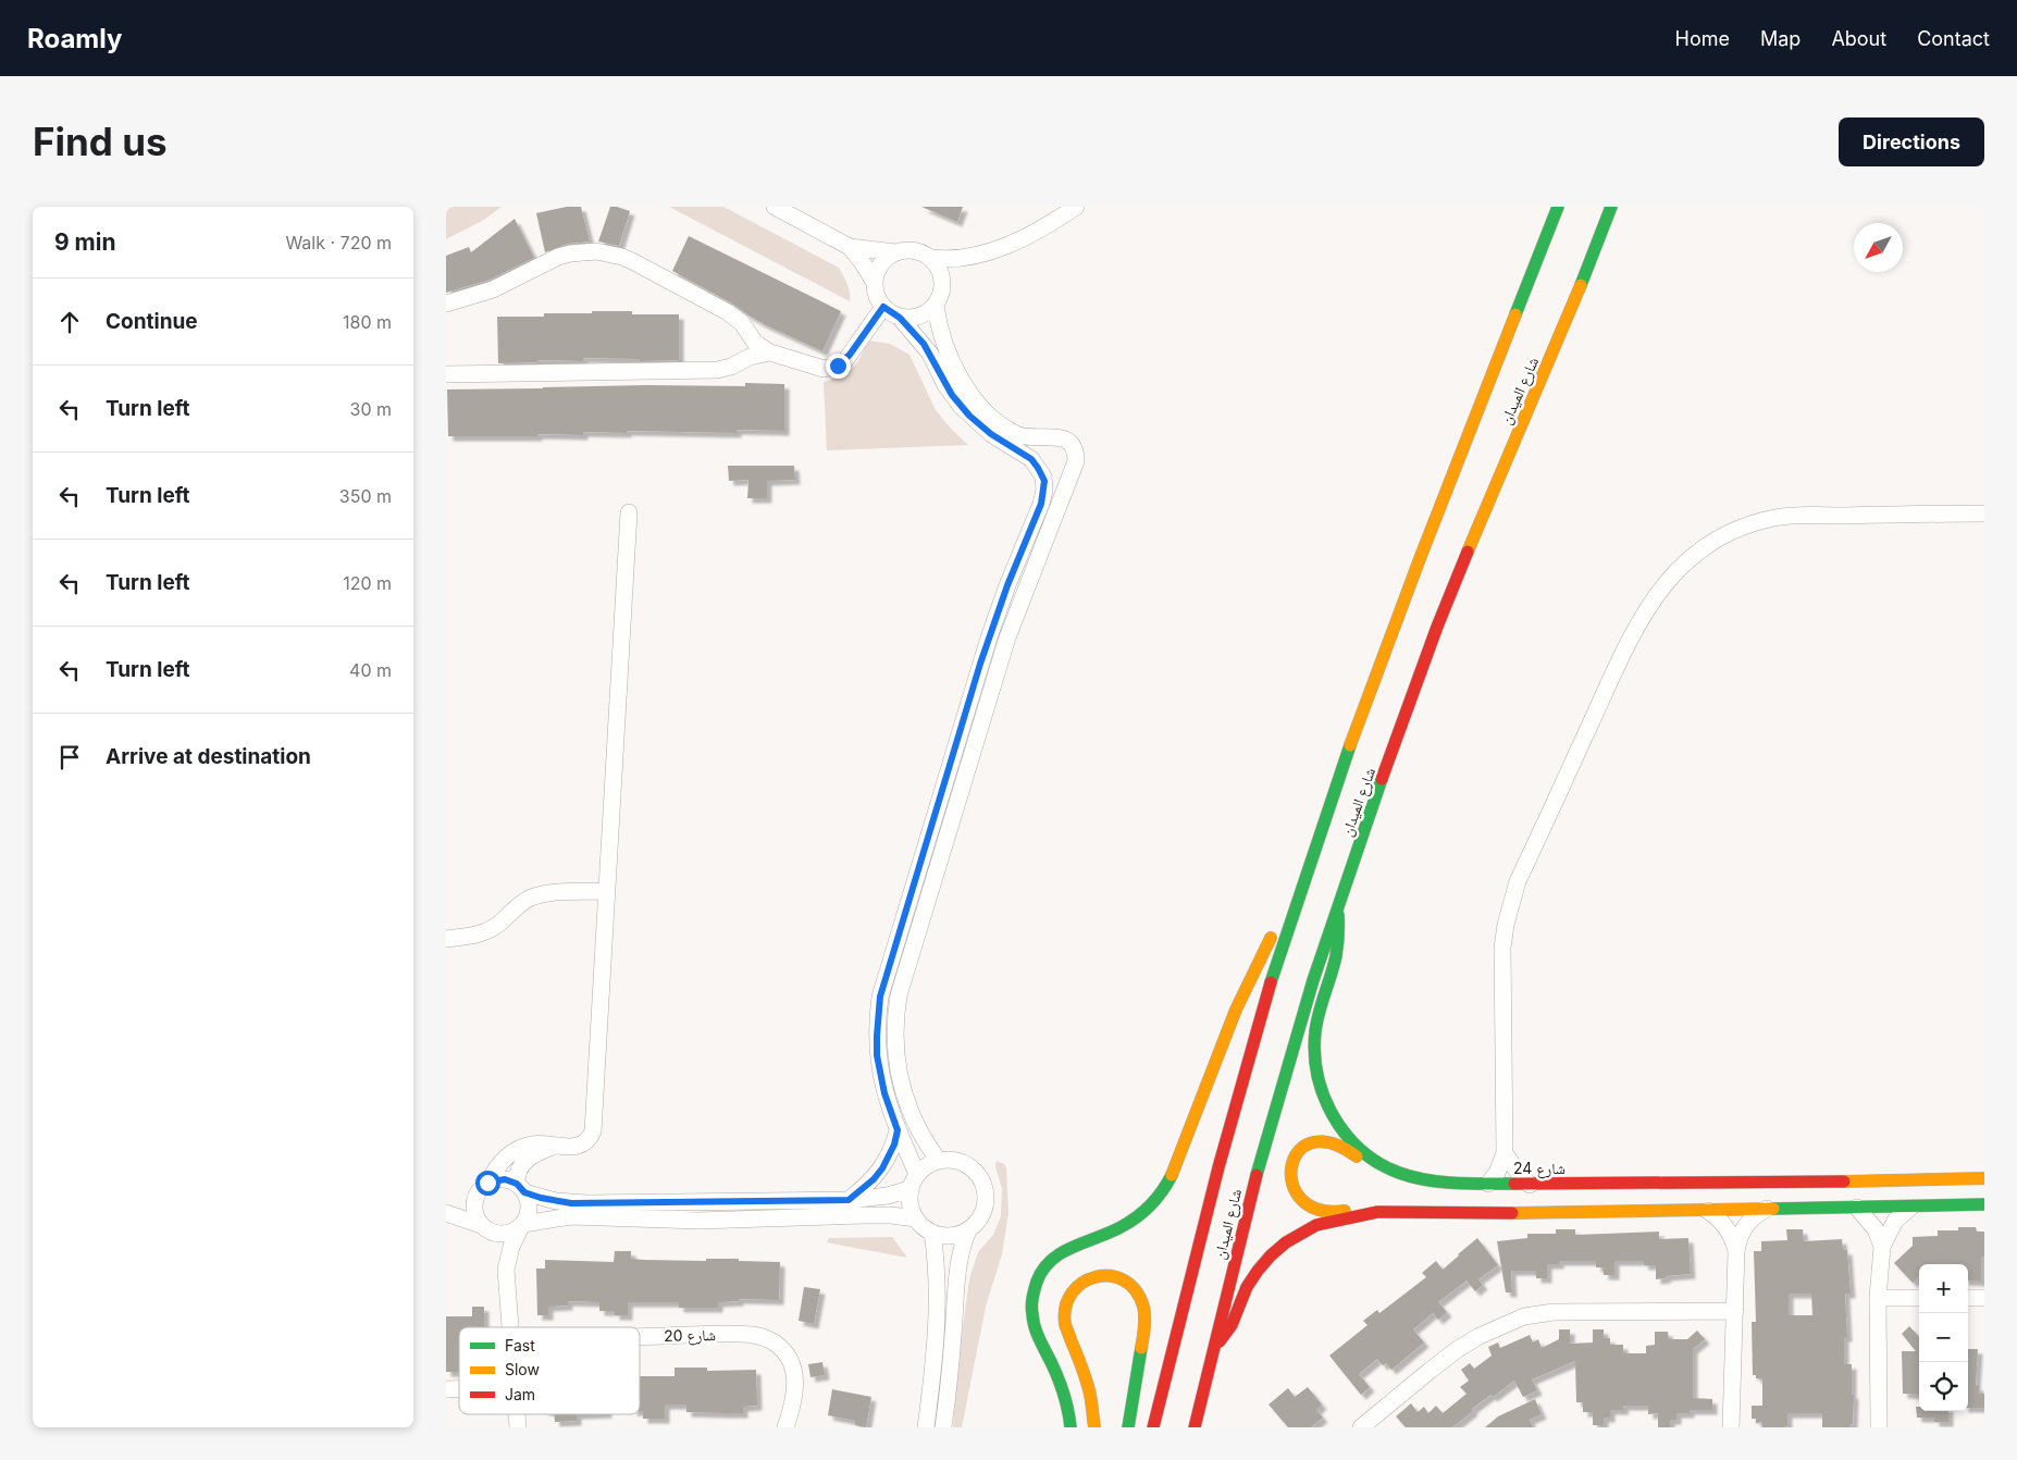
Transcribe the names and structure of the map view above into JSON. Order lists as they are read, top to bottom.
{
  "streets": {
    "main road": ["شارع الميدان", "شارع 24"],
    "street": ["شارع 20"]
  },
  "crossings": [
    ["شارع الميدان", "شارع 24"]
  ],
  "legend": ["Fast", "Slow", "Jam"],
  "north": "bottom left",
  "page": {
    "header": "Roamly",
    "nav": [
      "Home",
      "Map",
      "About",
      "Contact"
    ],
    "buttons": "Directions",
    "title": "Find us",
    "heading": ["9 min", "Walk · 720 m"],
    "list": [
      ["Continue", "180 m"],
      ["Turn left", "30 m"],
      ["Turn left", "350 m"],
      ["Turn left", "120 m"],
      ["Turn left", "40 m"],
      "Arrive at destination"
    ],
    "map_buttons": ["+", "−"]
  }
}
